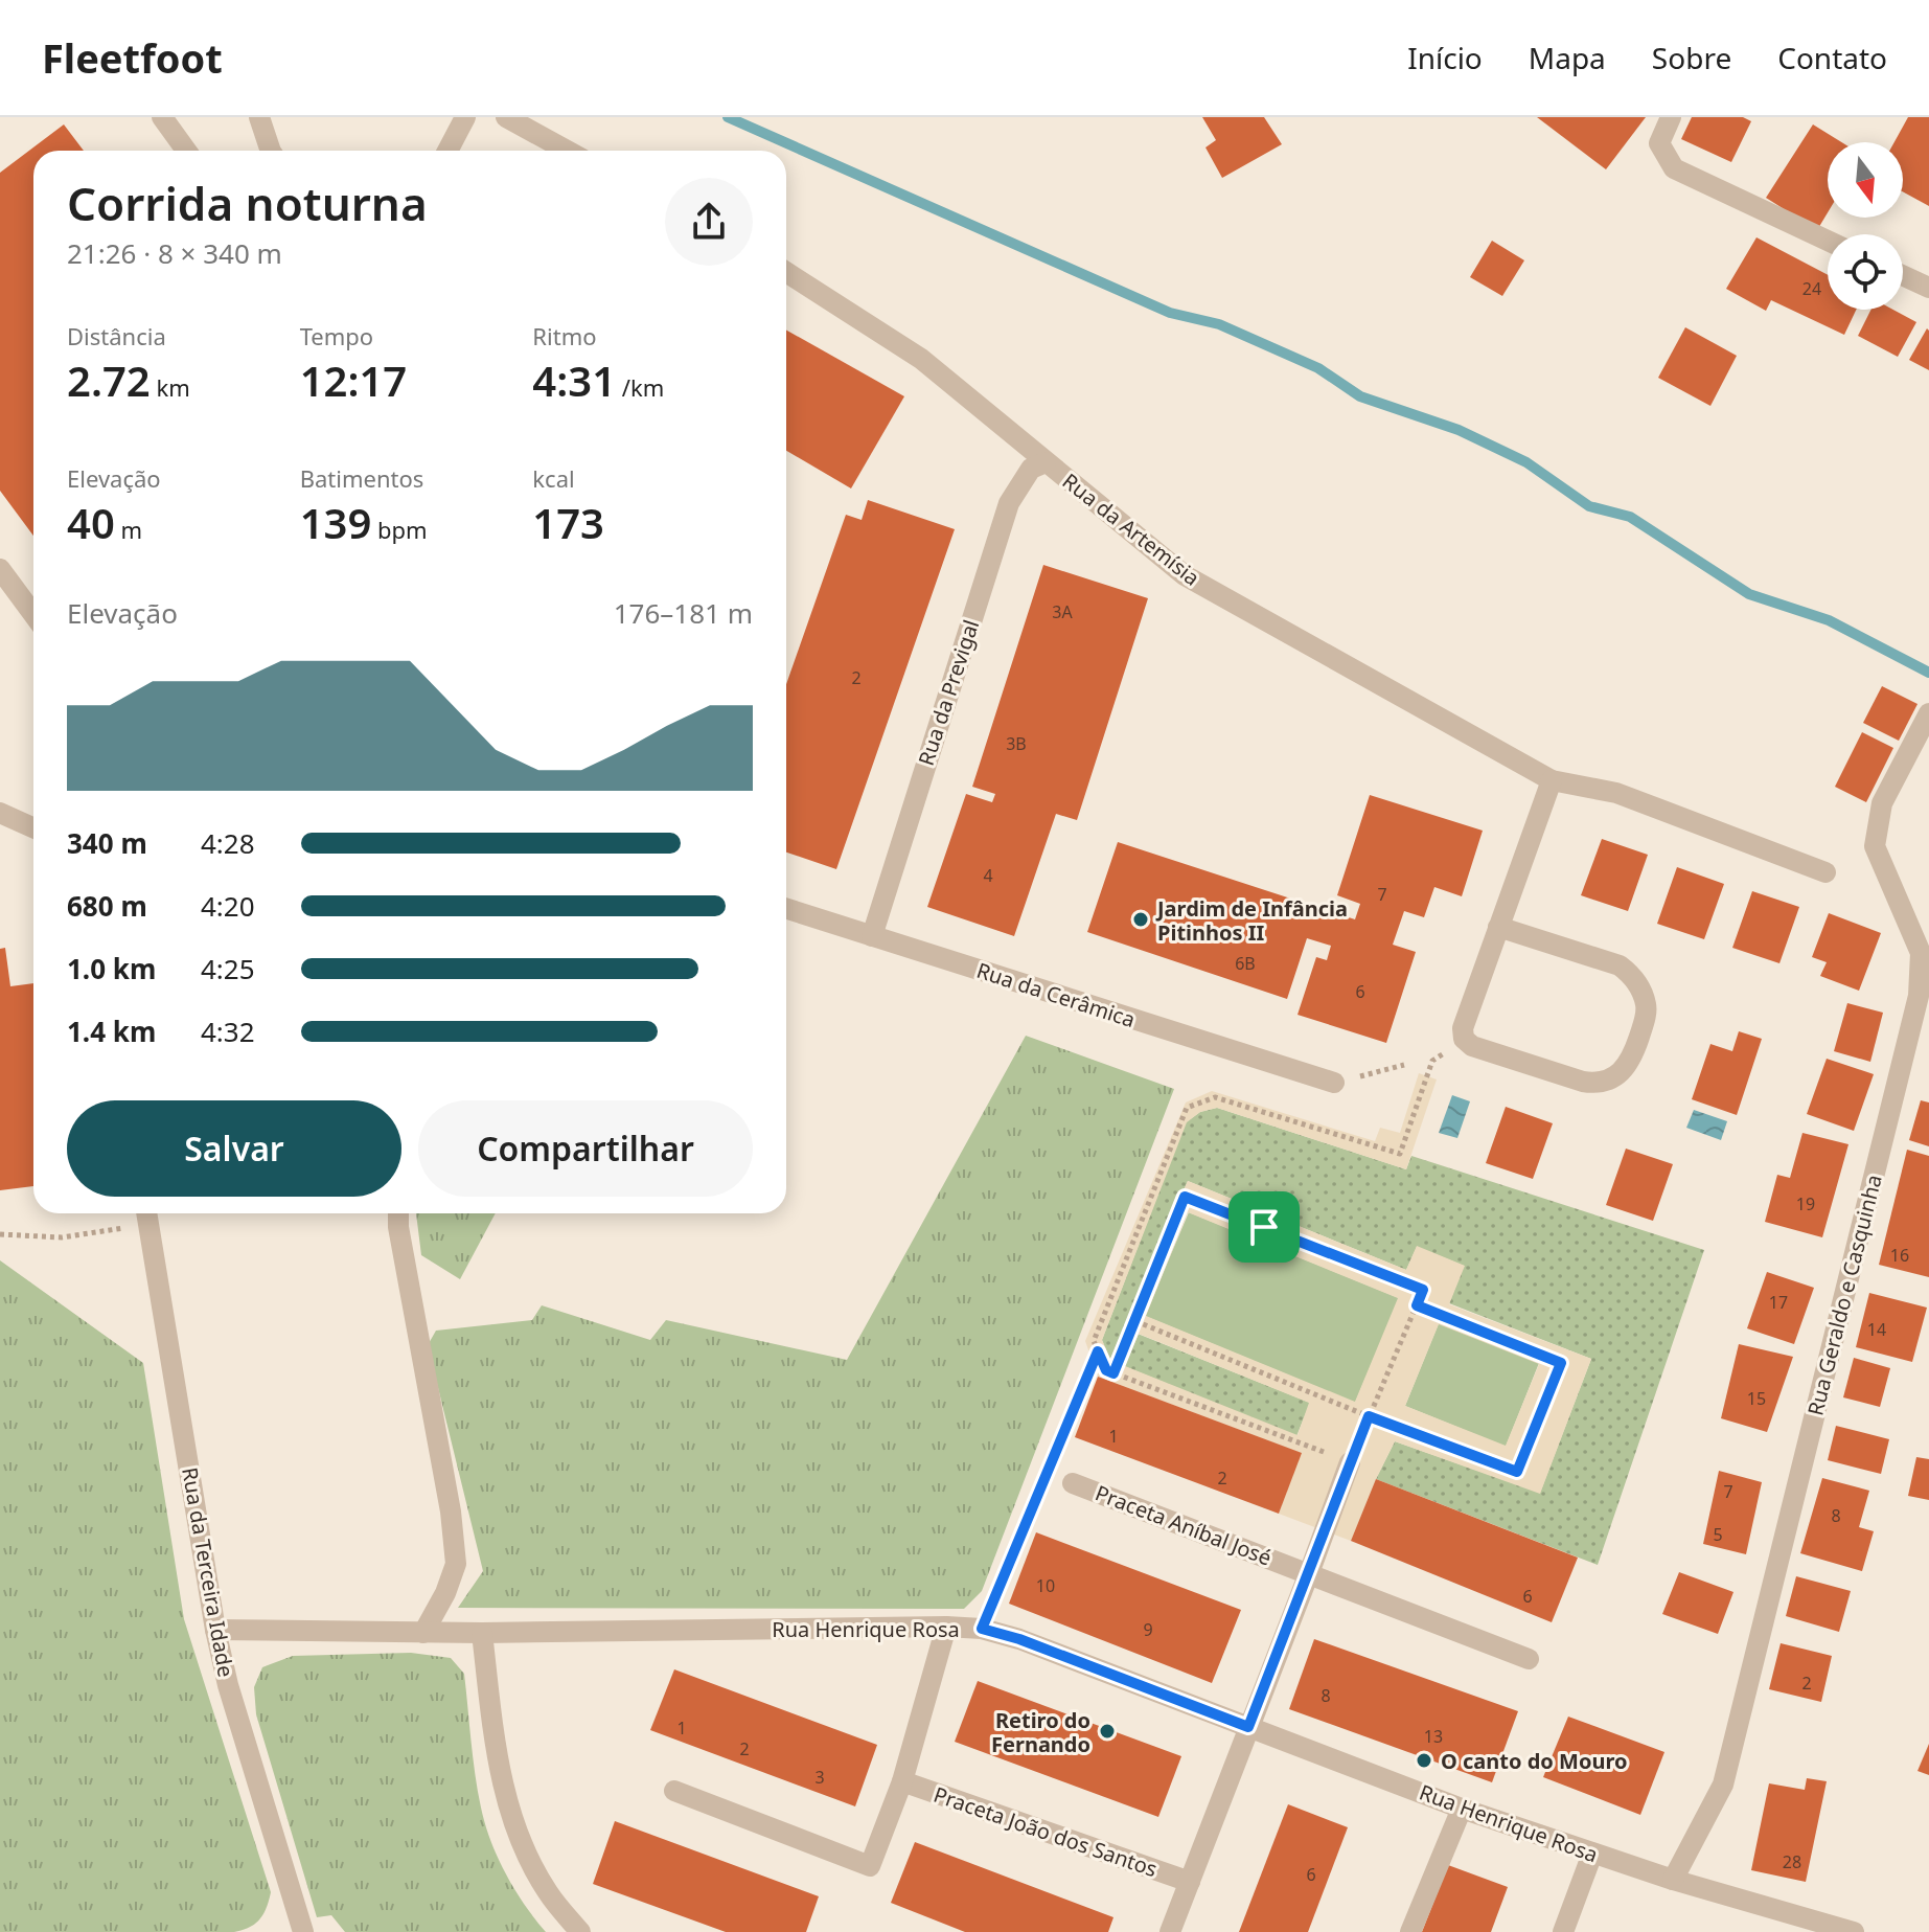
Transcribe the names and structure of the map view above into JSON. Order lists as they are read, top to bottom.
{
  "streets": {
    "street": [
      "Rua da Artemísia",
      "Rua da Previgal",
      "Rua da Cerâmica",
      "Rua Geraldo e Casquinha",
      "Praceta Aníbal José",
      "Rua da Terceira Idade",
      "Rua Henrique Rosa",
      "Praceta João dos Santos"
    ]
  },
  "crossings": [
    ["Rua da Artemísia", "Rua da Previgal"],
    ["Rua da Previgal", "Rua da Cerâmica"],
    ["Rua Geraldo e Casquinha", "Rua Henrique Rosa"],
    ["Rua da Terceira Idade", "Rua Henrique Rosa"]
  ],
  "places": ["Jardim de Infância Pitinhos II", "Retiro do Fernando", "O canto do Mouro"],
  "house_numbers": [
    "24",
    "3A",
    "2",
    "3B",
    "4",
    "7",
    "6B",
    "6",
    "19",
    "16",
    "17",
    "14",
    "15",
    "1",
    "2",
    "7",
    "8",
    "5",
    "10",
    "6",
    "9",
    "2",
    "8",
    "1",
    "13",
    "2",
    "3",
    "28",
    "6"
  ],
  "north": "bottom",
  "page": {
    "header": "Fleetfoot",
    "nav": [
      "Início",
      "Mapa",
      "Sobre",
      "Contato"
    ],
    "heading": ["Corrida noturna", "21:26 · 8 × 340 m"],
    "stats": [
      ["Distância", "2.72 km"],
      ["Tempo", "12:17"],
      ["Ritmo", "4:31 /km"],
      ["Elevação", "40 m"],
      ["Batimentos", "139 bpm"],
      ["kcal", "173"]
    ],
    "chart": ["Elevação", "176–181 m"],
    "list": [
      {
        "name": "340 m",
        "note": "4:28"
      },
      {
        "name": "680 m",
        "note": "4:20"
      },
      {
        "name": "1.0 km",
        "note": "4:25"
      },
      {
        "name": "1.4 km",
        "note": "4:32"
      }
    ],
    "buttons": ["Salvar", "Compartilhar"]
  }
}
